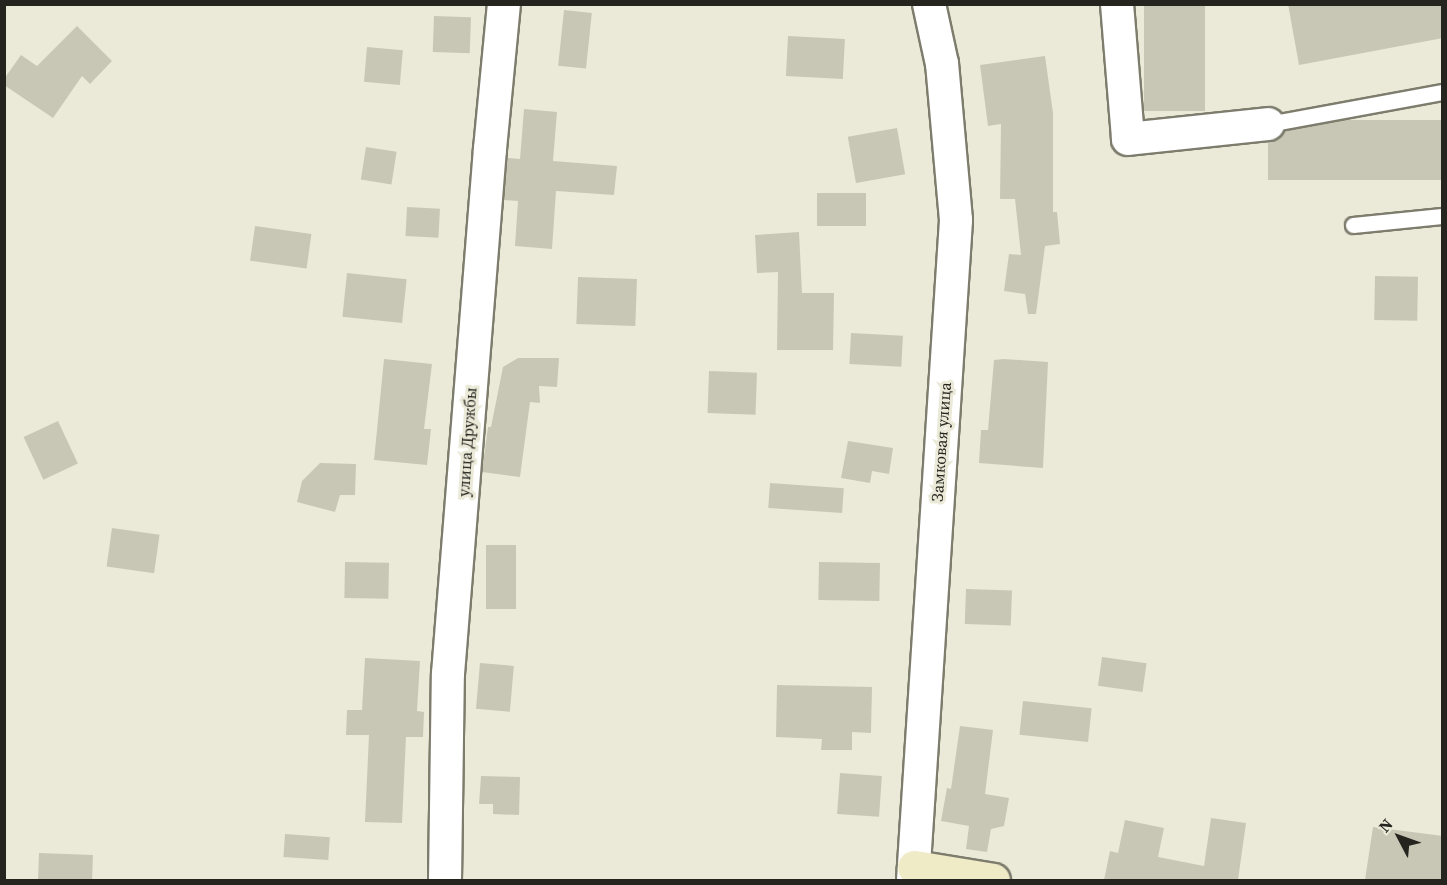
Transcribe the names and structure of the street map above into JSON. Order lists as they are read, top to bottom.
{
  "streets": {
    "street": ["улица Дружбы", "Замковая улица"]
  },
  "north": "top left"
}
